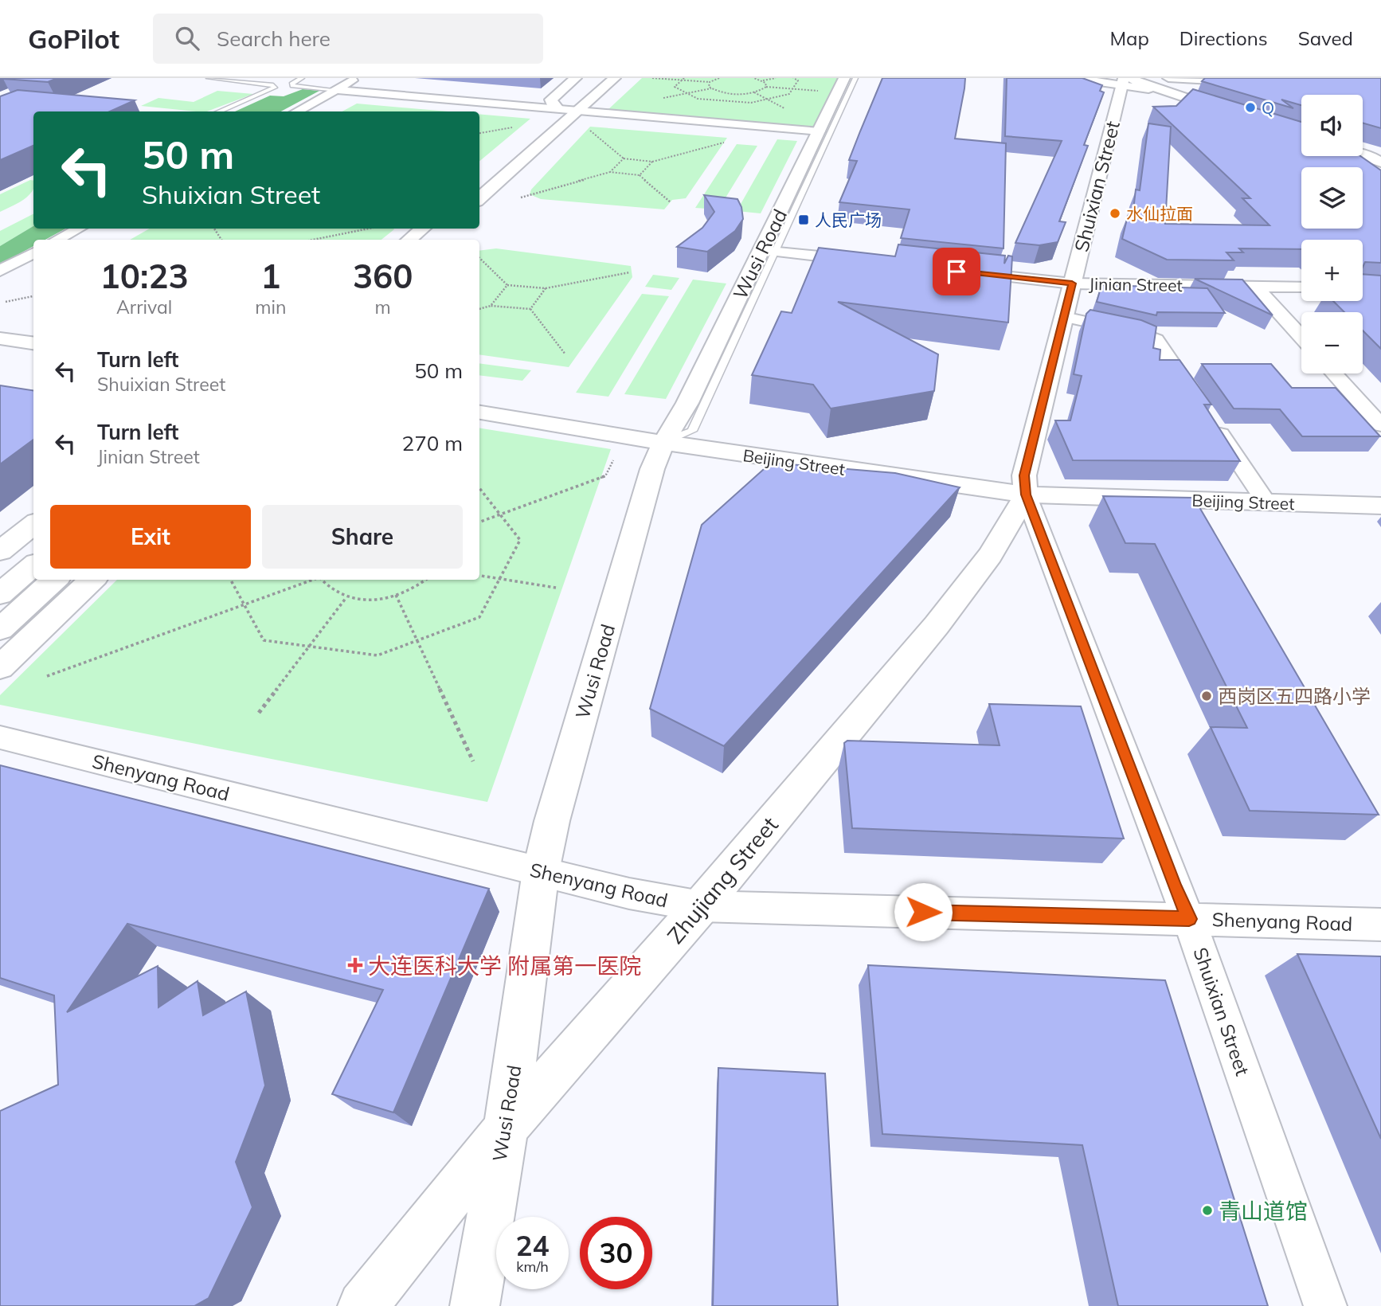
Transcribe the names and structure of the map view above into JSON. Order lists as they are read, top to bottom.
{
  "streets": {
    "main road": [
      "Shuixian Street",
      "Wusi Road",
      "Beijing Street",
      "Zhujiang Street"
    ],
    "street": ["Jinian Street", "Shenyang Road"]
  },
  "crossings": [
    ["Shuixian Street", "Jinian Street"],
    ["Shuixian Street", "Beijing Street"],
    ["Shuixian Street", "Shenyang Road"],
    ["Shuixian Street", "Zhujiang Street"],
    ["Wusi Road", "Beijing Street"],
    ["Wusi Road", "Shenyang Road"],
    ["Wusi Road", "Zhujiang Street"],
    ["Beijing Street", "Zhujiang Street"],
    ["Shenyang Road", "Zhujiang Street"]
  ],
  "places": {
    "other": [
      "Q",
      "水仙拉面",
      "西岗区五四路小学",
      "青山道馆"
    ],
    "transit": ["人民广场"],
    "health": ["大连医科大学 附属第一医院"]
  },
  "page": {
    "header": "GoPilot",
    "search": "Search here",
    "nav": ["Map", "Directions", "Saved"],
    "map_buttons": ["+", "−"],
    "turn": ["50 m", "Shuixian Street"],
    "eta": [
      "10:23",
      "Arrival",
      "1",
      "min",
      "360",
      "m"
    ],
    "list": [
      {
        "name": "Turn left",
        "note": "Shuixian Street",
        "value": "50 m"
      },
      {
        "name": "Turn left",
        "note": "Jinian Street",
        "value": "270 m"
      }
    ],
    "buttons": ["Exit", "Share"],
    "speed": "24 km/h",
    "limit": "30"
  }
}
